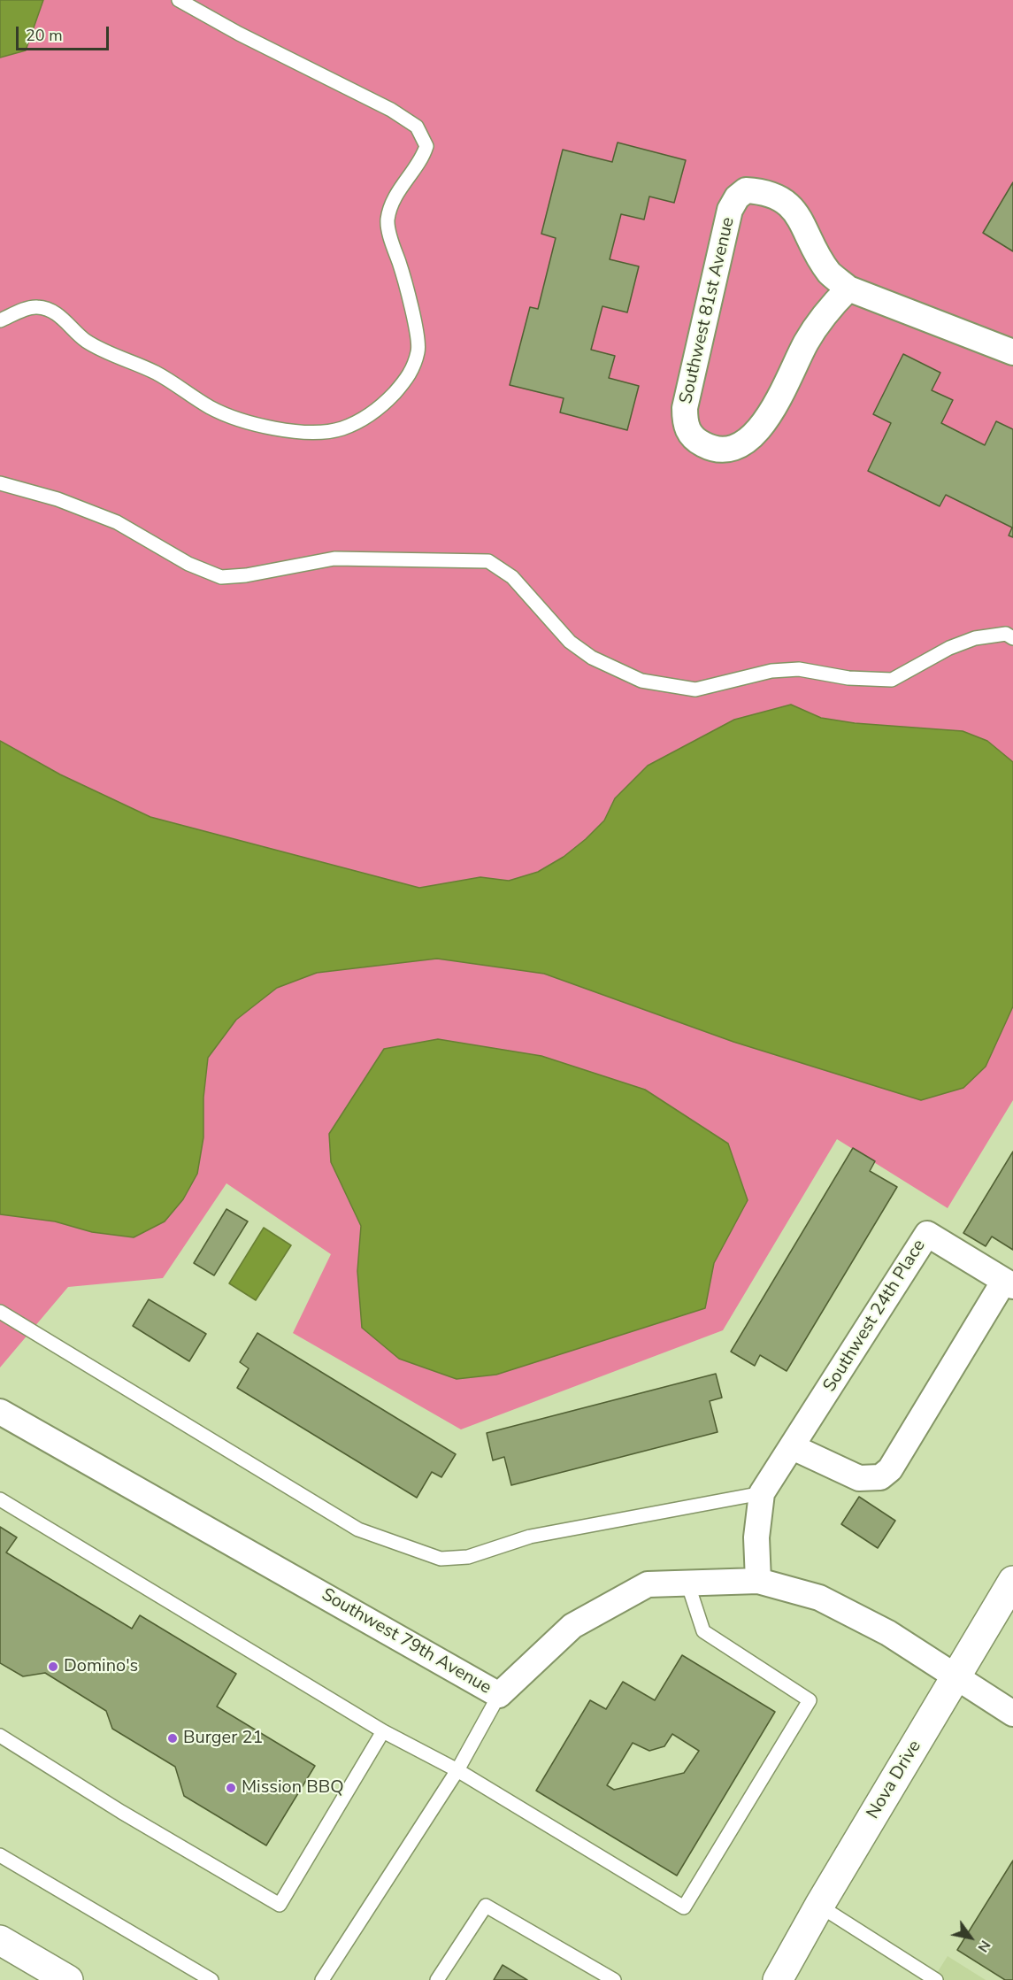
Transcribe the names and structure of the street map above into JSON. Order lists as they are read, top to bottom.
{
  "streets": {
    "street": [
      "Southwest 81st Avenue",
      "Southwest 24th Place",
      "Southwest 79th Avenue",
      "Nova Drive"
    ]
  },
  "crossings": [
    ["Southwest 24th Place", "Southwest 79th Avenue"],
    ["Southwest 79th Avenue", "Nova Drive"]
  ],
  "places": ["Domino's", "Burger 21", "Mission BBQ"],
  "scale_bar": "20 m",
  "north": "bottom right"
}
